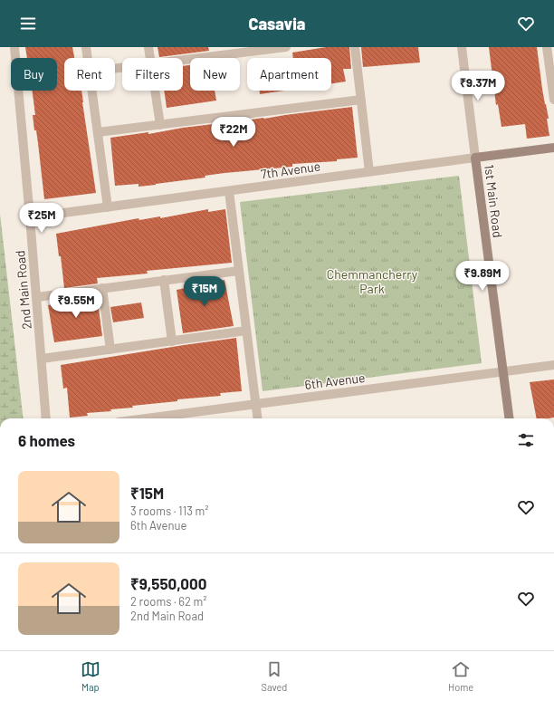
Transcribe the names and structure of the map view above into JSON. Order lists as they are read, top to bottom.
{
  "streets": {
    "street": [
      "7th Avenue",
      "1st Main Road",
      "2nd Main Road",
      "6th Avenue"
    ]
  },
  "crossings": [
    ["7th Avenue", "1st Main Road"],
    ["7th Avenue", "2nd Main Road"],
    ["1st Main Road", "6th Avenue"]
  ],
  "parks": ["Chemmancherry Park"],
  "page": {
    "header": "Casavia",
    "chip": [
      "Buy",
      "Rent",
      "Filters",
      "New",
      "Apartment"
    ],
    "price": [
      "₹9.37M",
      "₹22M",
      "₹25M",
      "₹9.89M",
      "₹15M",
      "₹9.55M"
    ],
    "heading": "6 homes",
    "list": [
      {
        "name": "₹15M",
        "note": "3 rooms · 113 m² · 6th Avenue"
      },
      {
        "name": "₹9,550,000",
        "note": "2 rooms · 62 m² · 2nd Main Road"
      }
    ],
    "tabs": ["Map", "Saved", "Home"]
  }
}
